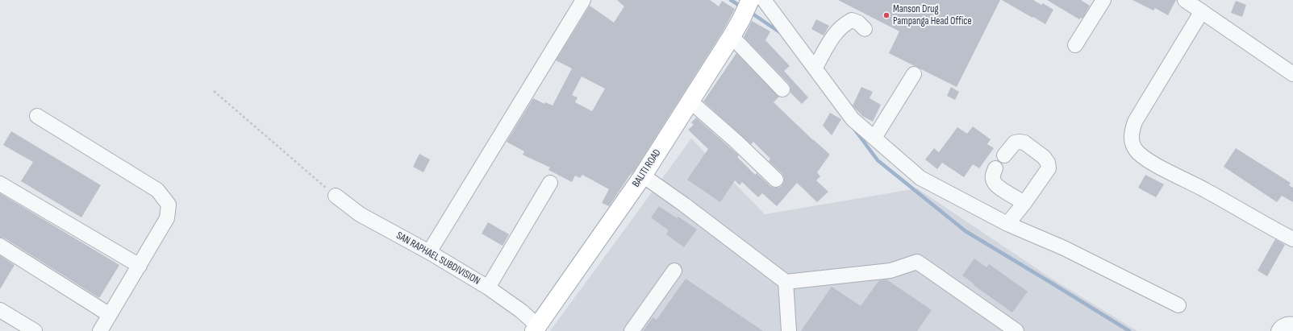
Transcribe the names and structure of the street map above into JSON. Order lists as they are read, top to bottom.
{
  "streets": {
    "main road": ["BALITI ROAD"],
    "street": ["SAN RAPHAEL SUBDIVISION"]
  },
  "crossings": [
    ["BALITI ROAD", "SAN RAPHAEL SUBDIVISION"]
  ],
  "places": ["Manson Drug Pampanga Head Office"]
}
